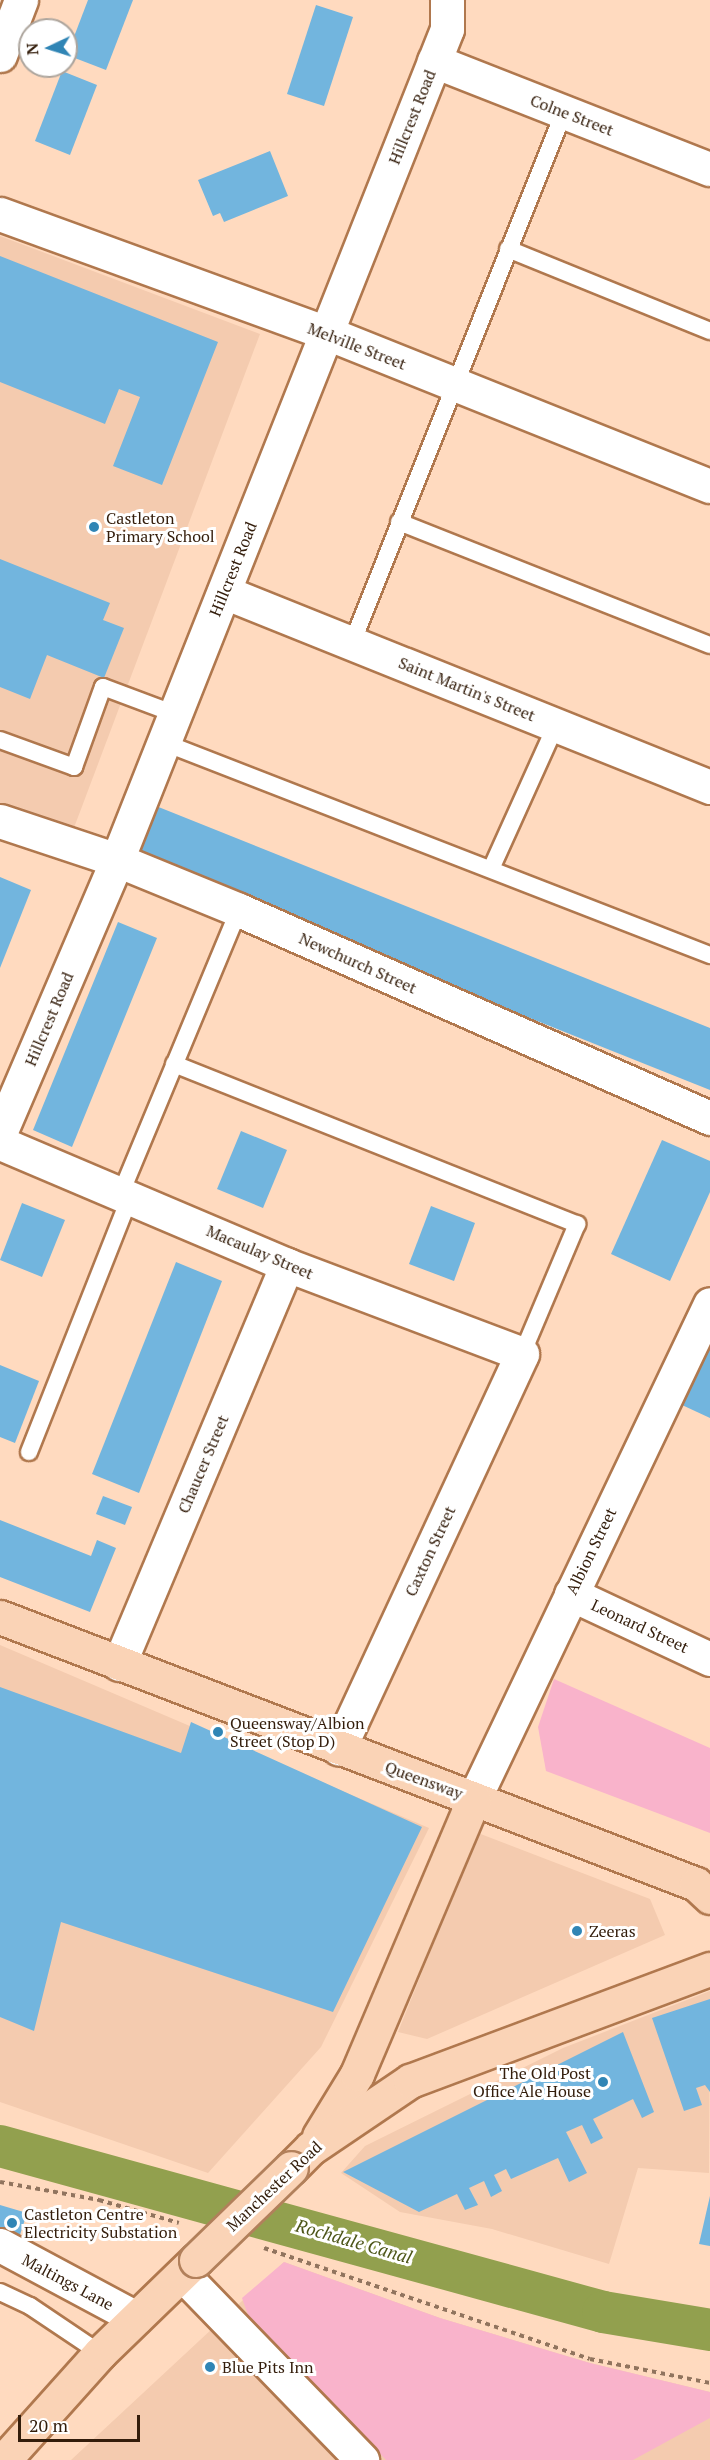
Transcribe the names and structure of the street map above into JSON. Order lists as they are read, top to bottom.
{
  "streets": {
    "main road": ["Queensway", "Manchester Road"],
    "street": [
      "Colne Street",
      "Hillcrest Road",
      "Melville Street",
      "Saint Martin's Street",
      "Newchurch Street",
      "Macaulay Street",
      "Chaucer Street",
      "Caxton Street",
      "Albion Street",
      "Leonard Street",
      "Maltings Lane"
    ]
  },
  "crossings": [
    ["Colne Street", "Hillcrest Road"],
    ["Hillcrest Road", "Melville Street"],
    ["Hillcrest Road", "Saint Martin's Street"],
    ["Hillcrest Road", "Newchurch Street"],
    ["Macaulay Street", "Chaucer Street"],
    ["Macaulay Street", "Caxton Street"],
    ["Chaucer Street", "Queensway"],
    ["Caxton Street", "Queensway"],
    ["Albion Street", "Leonard Street"],
    ["Albion Street", "Queensway"],
    ["Manchester Road", "Maltings Lane"]
  ],
  "water": ["Rochdale Canal"],
  "places": [
    "Castleton Primary School",
    "Queensway/Albion Street (Stop D)",
    "Zeeras",
    "The Old Post Office Ale House",
    "Castleton Centre Electricity Substation",
    "Blue Pits Inn"
  ],
  "scale_bar": "20 m",
  "north": "left"
}
